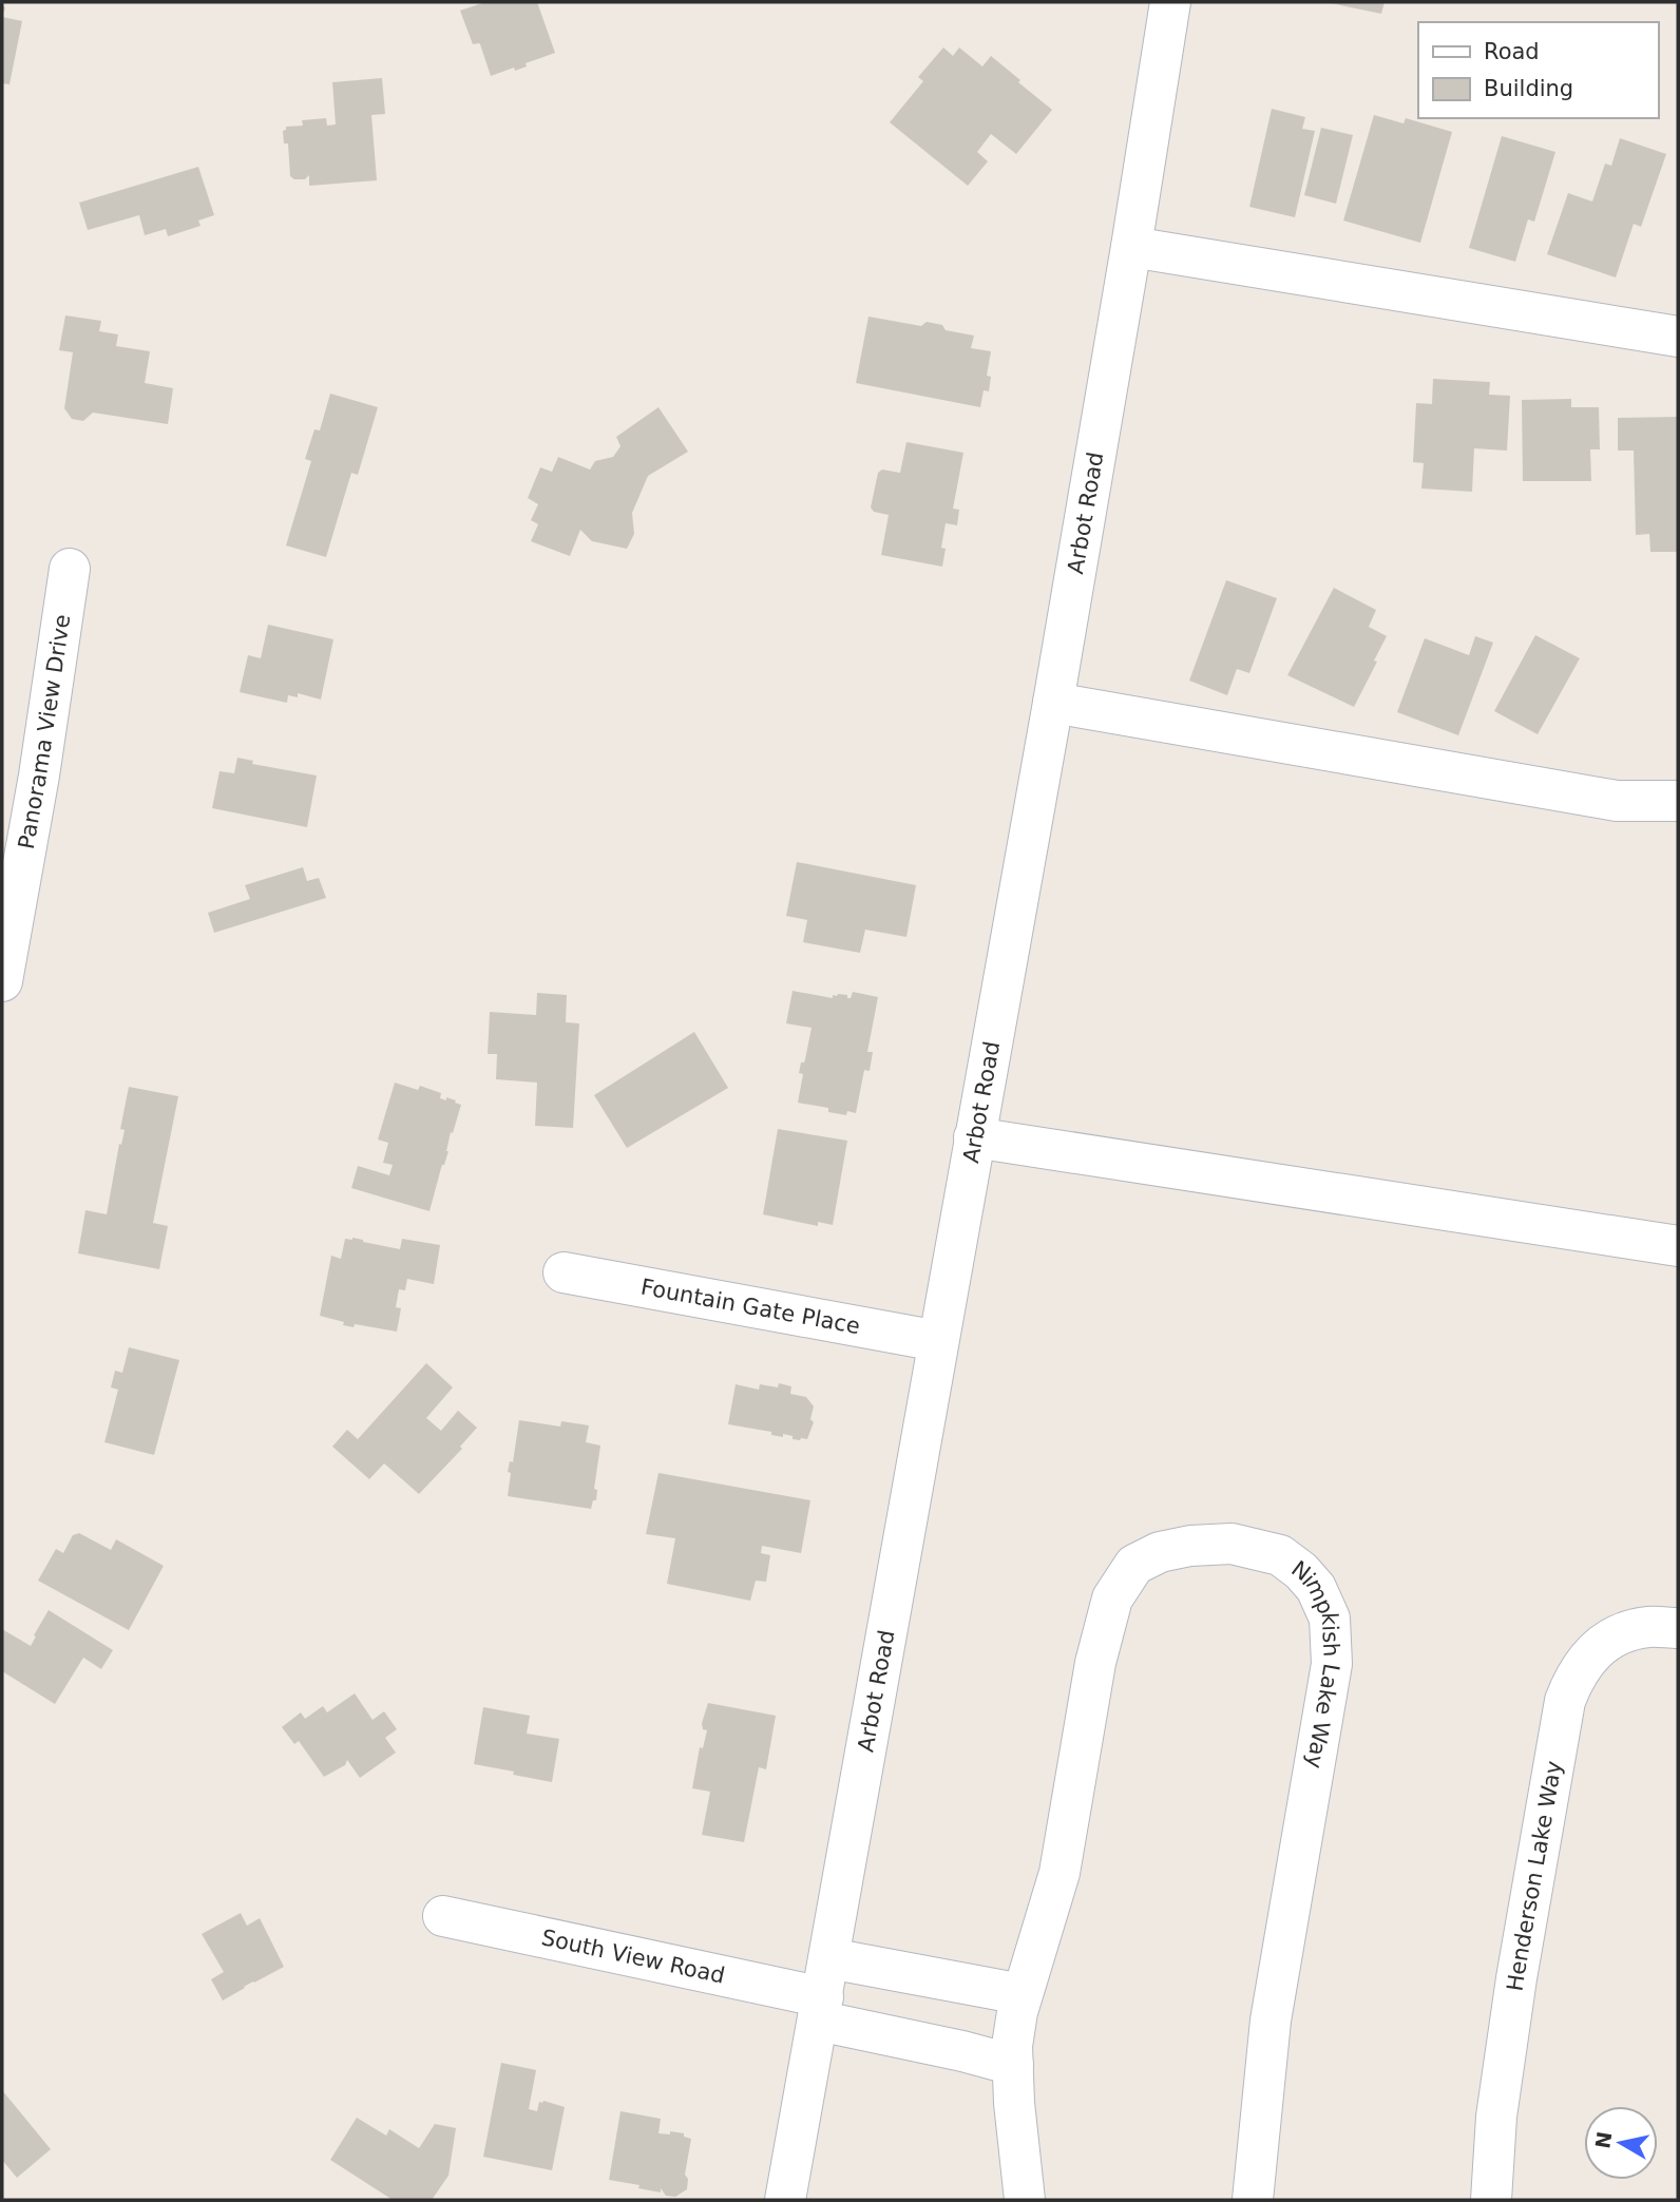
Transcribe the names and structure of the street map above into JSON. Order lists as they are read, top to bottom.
{
  "streets": {
    "street": [
      "Arbot Road",
      "Panorama View Drive",
      "Fountain Gate Place",
      "Nimpkish Lake Way",
      "Henderson Lake Way",
      "South View Road"
    ]
  },
  "crossings": [
    ["Arbot Road", "Fountain Gate Place"],
    ["Arbot Road", "South View Road"],
    ["Nimpkish Lake Way", "South View Road"]
  ],
  "legend": ["Road", "Building"],
  "north": "left"
}
